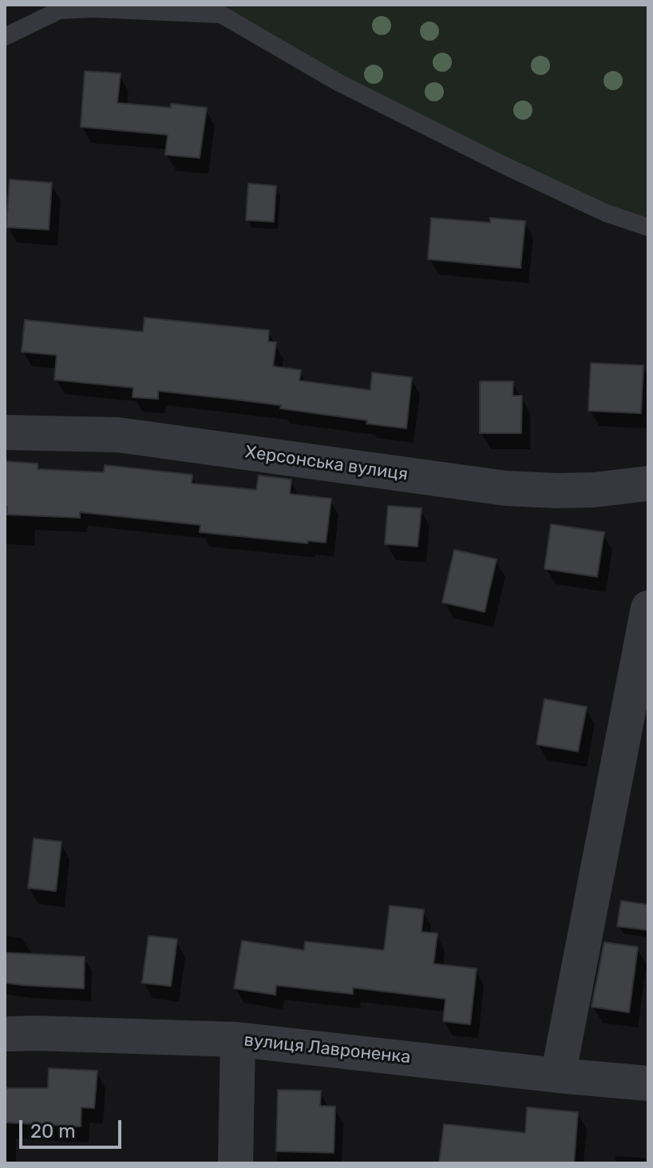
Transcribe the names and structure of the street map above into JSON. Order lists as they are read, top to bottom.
{
  "streets": {
    "street": ["Херсонська вулиця", "вулиця Лавроненка"]
  },
  "scale_bar": "20 m"
}
